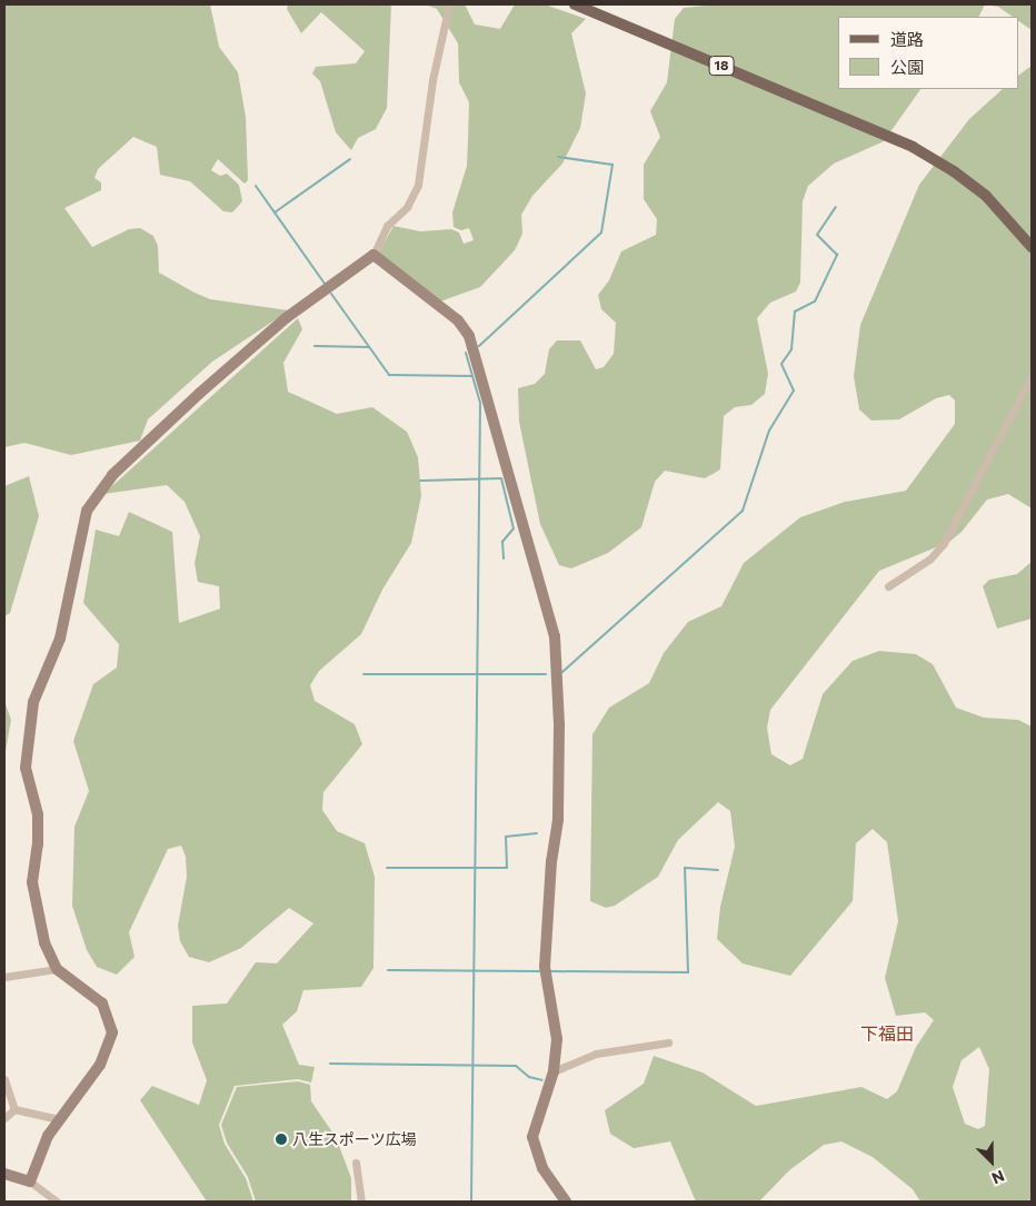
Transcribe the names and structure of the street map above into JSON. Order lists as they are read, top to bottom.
{
  "streets": {
    "main road": ["18"]
  },
  "districts": ["下福田"],
  "places": ["八生スポーツ広場"],
  "legend": ["道路", "公園"],
  "north": "bottom right"
}
